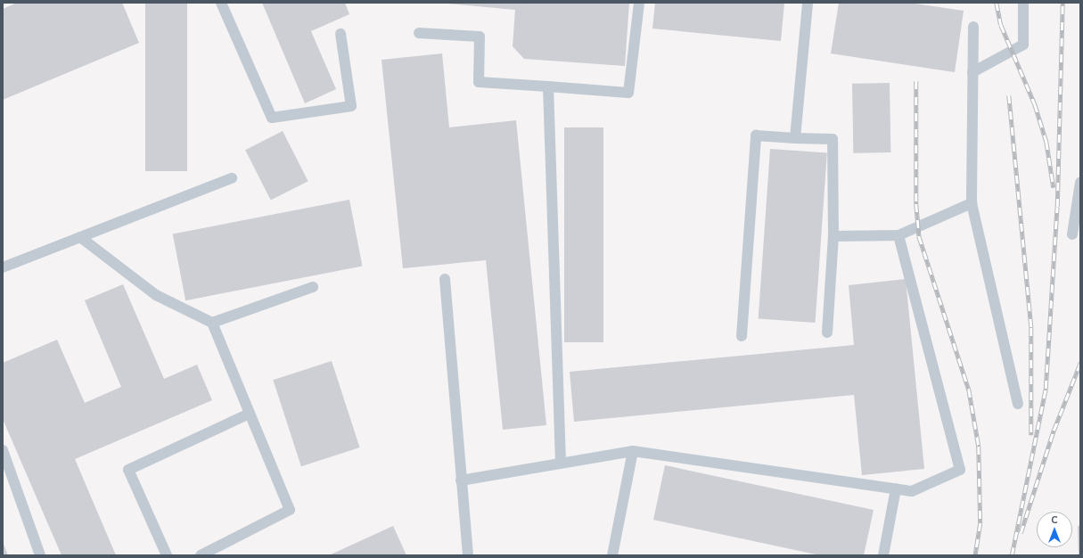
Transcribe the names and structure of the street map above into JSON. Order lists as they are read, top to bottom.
{
  "north": "top"
}
